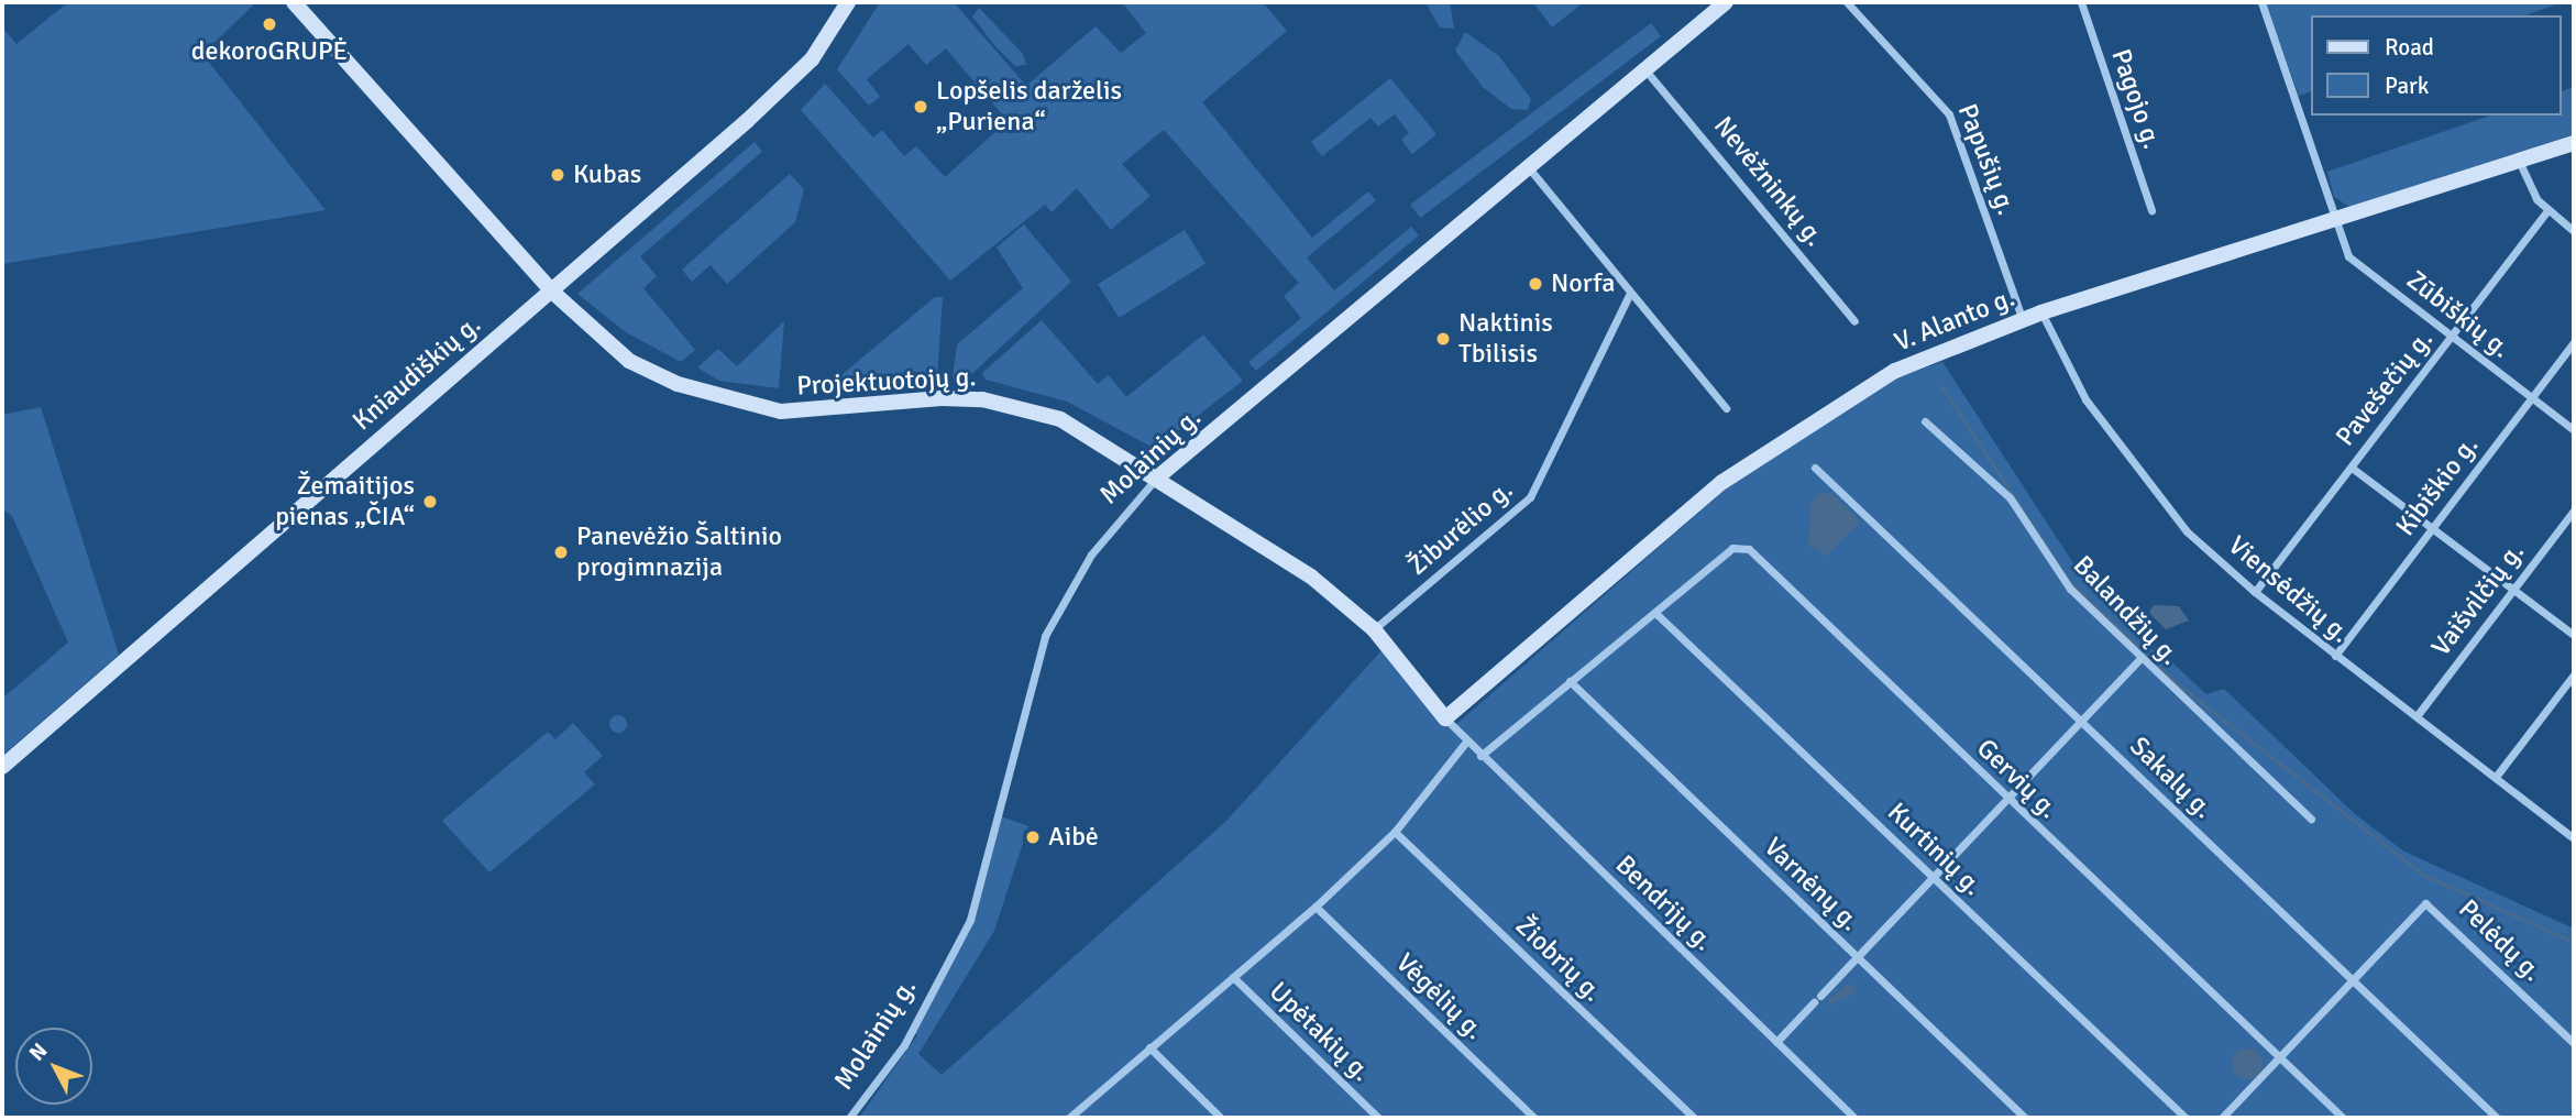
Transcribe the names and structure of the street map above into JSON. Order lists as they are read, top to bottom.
{
  "streets": {
    "main road": [
      "V. Alanto g.",
      "Kniaudiškių g.",
      "Projektuotojų g.",
      "Molainių g."
    ],
    "street": [
      "Pagojo g.",
      "Papušių g.",
      "Nevėžninkų g.",
      "Zūbiškių g.",
      "Pavešečių g.",
      "Kibiškio g.",
      "Žiburėlio g.",
      "Viensėdžių g.",
      "Vaišvilčių g.",
      "Balandžių g.",
      "Sakalų g.",
      "Gervių g.",
      "Kurtinių g.",
      "Varnėnų g.",
      "Bendrijų g.",
      "Pelėdų g.",
      "Žiobrių g.",
      "Vėgėlių g.",
      "Upėtakių g."
    ]
  },
  "crossings": [
    ["Papušių g.", "V. Alanto g."],
    ["Nevėžninkų g.", "Molainių g."],
    ["Zūbiškių g.", "V. Alanto g."],
    ["Zūbiškių g.", "Pavešečių g."],
    ["Zūbiškių g.", "Kibiškio g."],
    ["V. Alanto g.", "Projektuotojų g."],
    ["V. Alanto g.", "Viensėdžių g."],
    ["V. Alanto g.", "Bendrijų g."],
    ["Kniaudiškių g.", "Projektuotojų g."],
    ["Projektuotojų g.", "Molainių g."],
    ["Projektuotojų g.", "Žiburėlio g."],
    ["Projektuotojų g.", "Bendrijų g."],
    ["Pavešečių g.", "Viensėdžių g."],
    ["Kibiškio g.", "Viensėdžių g."],
    ["Viensėdžių g.", "Vaišvilčių g."],
    ["Sakalų g.", "Pelėdų g."],
    ["Gervių g.", "Kurtinių g."],
    ["Gervių g.", "Varnėnų g."],
    ["Gervių g.", "Bendrijų g."]
  ],
  "places": [
    "dekoroGRUPĖ",
    "Lopšelis darželis „Puriena“",
    "Kubas",
    "Norfa",
    "Naktinis Tbilisis",
    "Žemaitijos pienas „ČIA“",
    "Panevėžio Šaltinio progimnazija",
    "Aibė"
  ],
  "legend": ["Road", "Park"],
  "north": "top left"
}
